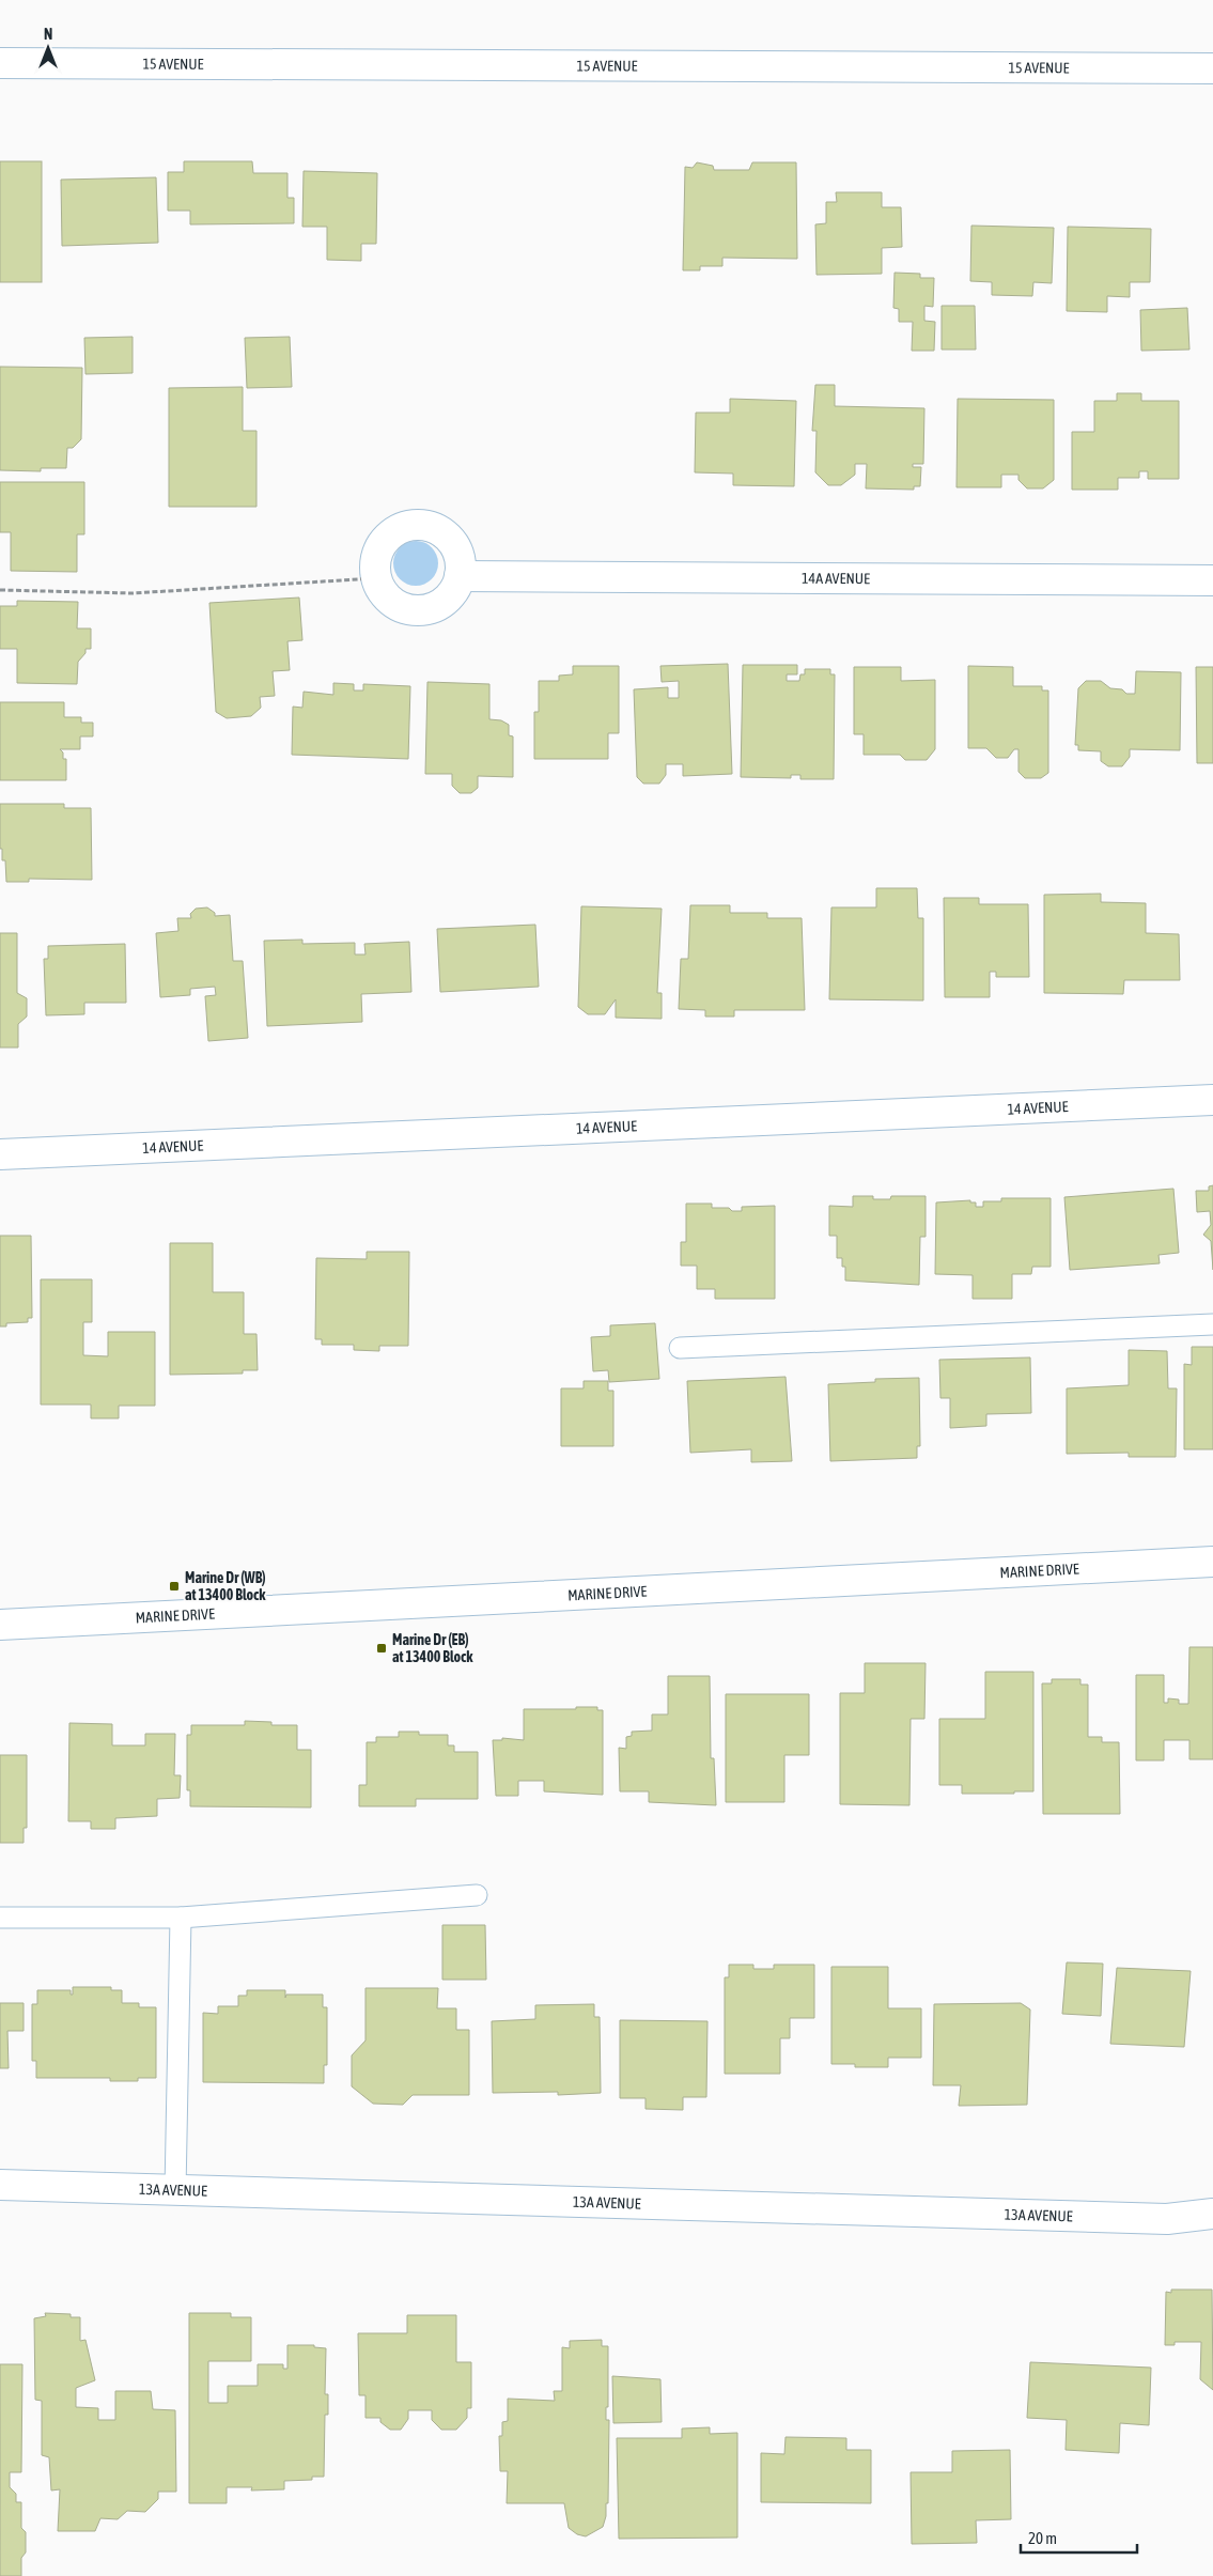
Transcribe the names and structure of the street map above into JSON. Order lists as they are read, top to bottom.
{
  "streets": {
    "street": [
      "15 AVENUE",
      "14A AVENUE",
      "14 AVENUE",
      "MARINE DRIVE",
      "13A AVENUE"
    ]
  },
  "places": {
    "transit": ["Marine Dr (WB) at 13400 Block", "Marine Dr (EB) at 13400 Block"]
  },
  "scale_bar": "20 m",
  "north": "top"
}
